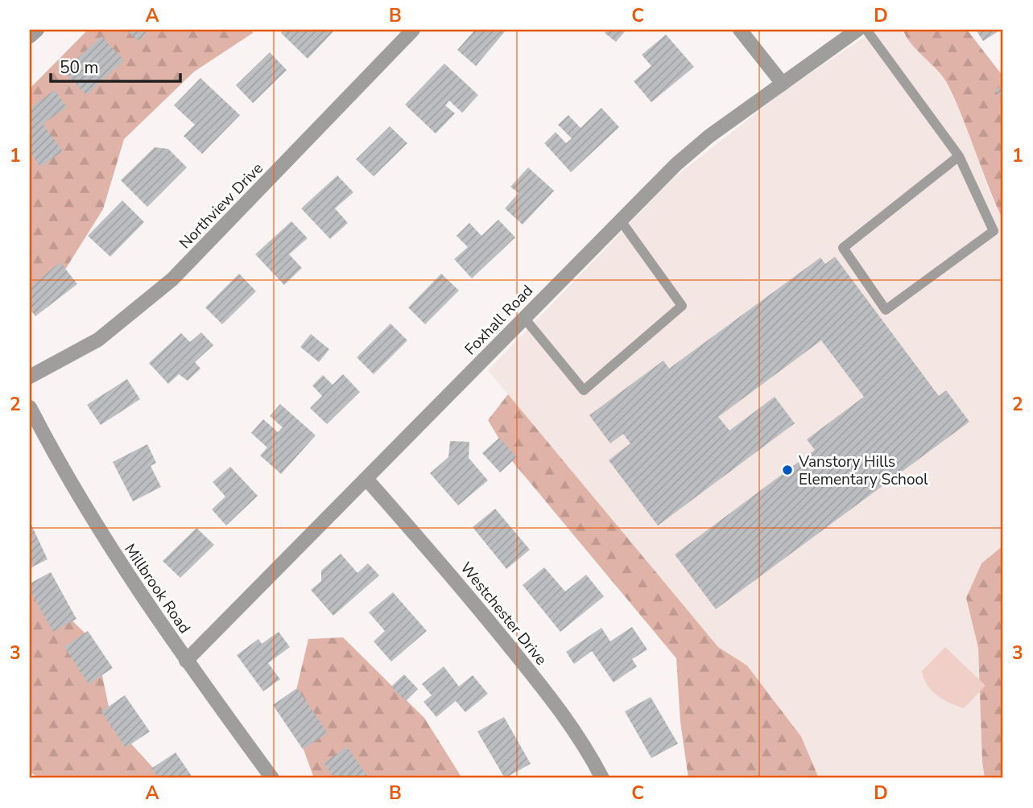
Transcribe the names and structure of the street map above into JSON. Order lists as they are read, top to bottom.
{
  "streets": {
    "street": [
      "Northview Drive",
      "Foxhall Road",
      "Millbrook Road",
      "Westchester Drive"
    ]
  },
  "crossings": [
    ["Foxhall Road", "Millbrook Road"],
    ["Foxhall Road", "Westchester Drive"]
  ],
  "places": ["Vanstory Hills Elementary School"],
  "scale_bar": "50 m",
  "grid": {
    "columns": [
      "A",
      "B",
      "C",
      "D"
    ],
    "rows": ["1", "2", "3"]
  }
}
